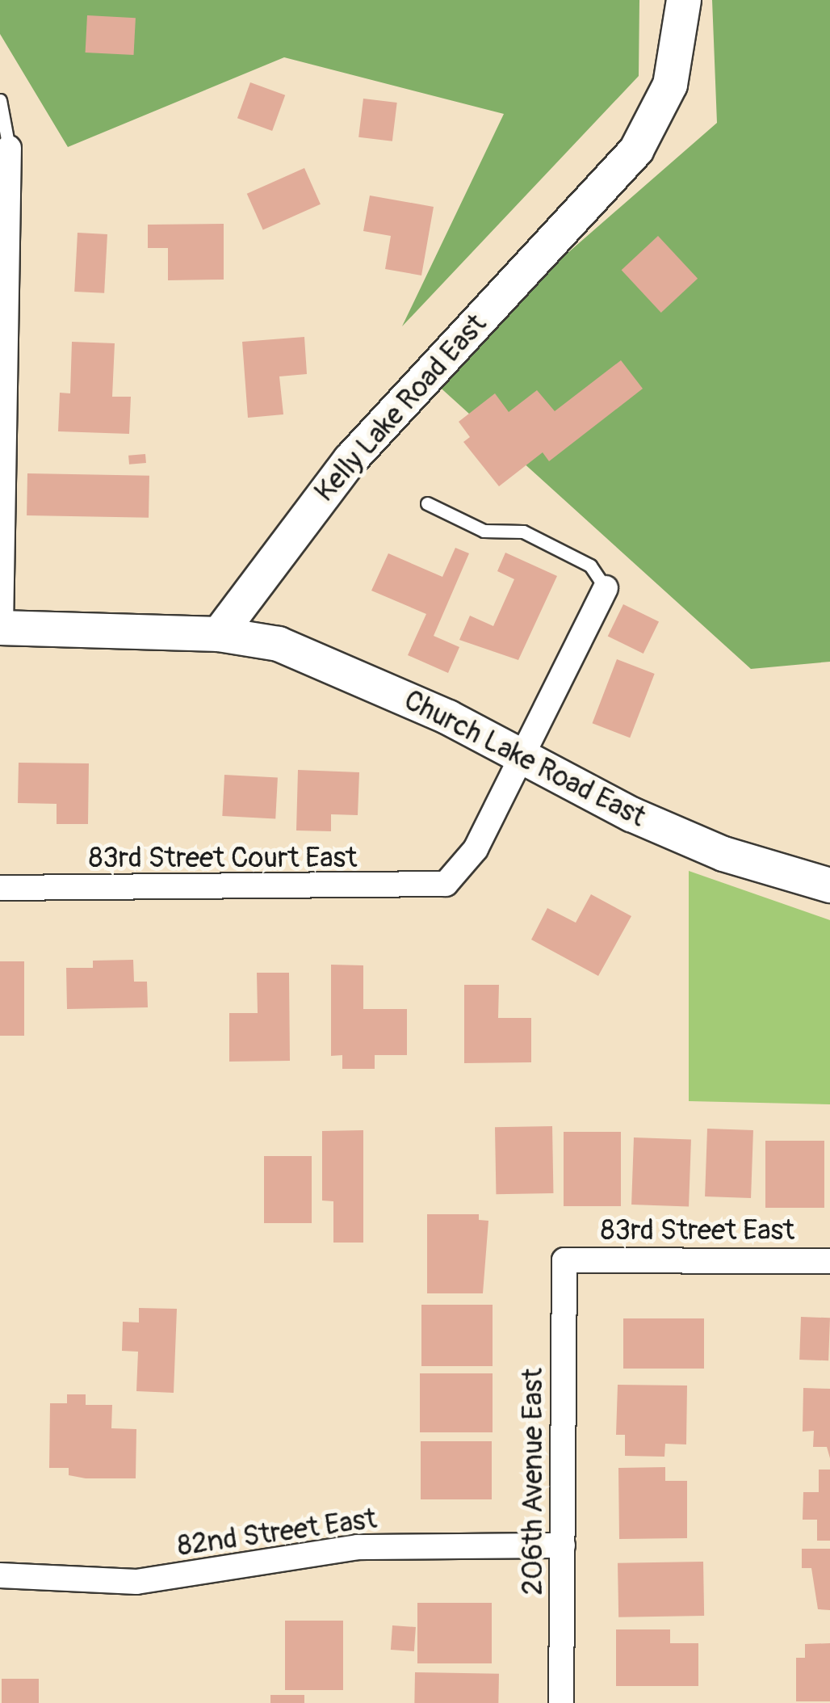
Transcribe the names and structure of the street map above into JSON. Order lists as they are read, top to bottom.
{
  "streets": {
    "street": [
      "Kelly Lake Road East",
      "Church Lake Road East",
      "83rd Street Court East",
      "83rd Street East",
      "206th Avenue East",
      "82nd Street East"
    ]
  },
  "crossings": [
    ["Kelly Lake Road East", "Church Lake Road East"],
    ["Church Lake Road East", "83rd Street Court East"],
    ["83rd Street East", "206th Avenue East"],
    ["206th Avenue East", "82nd Street East"]
  ]
}
